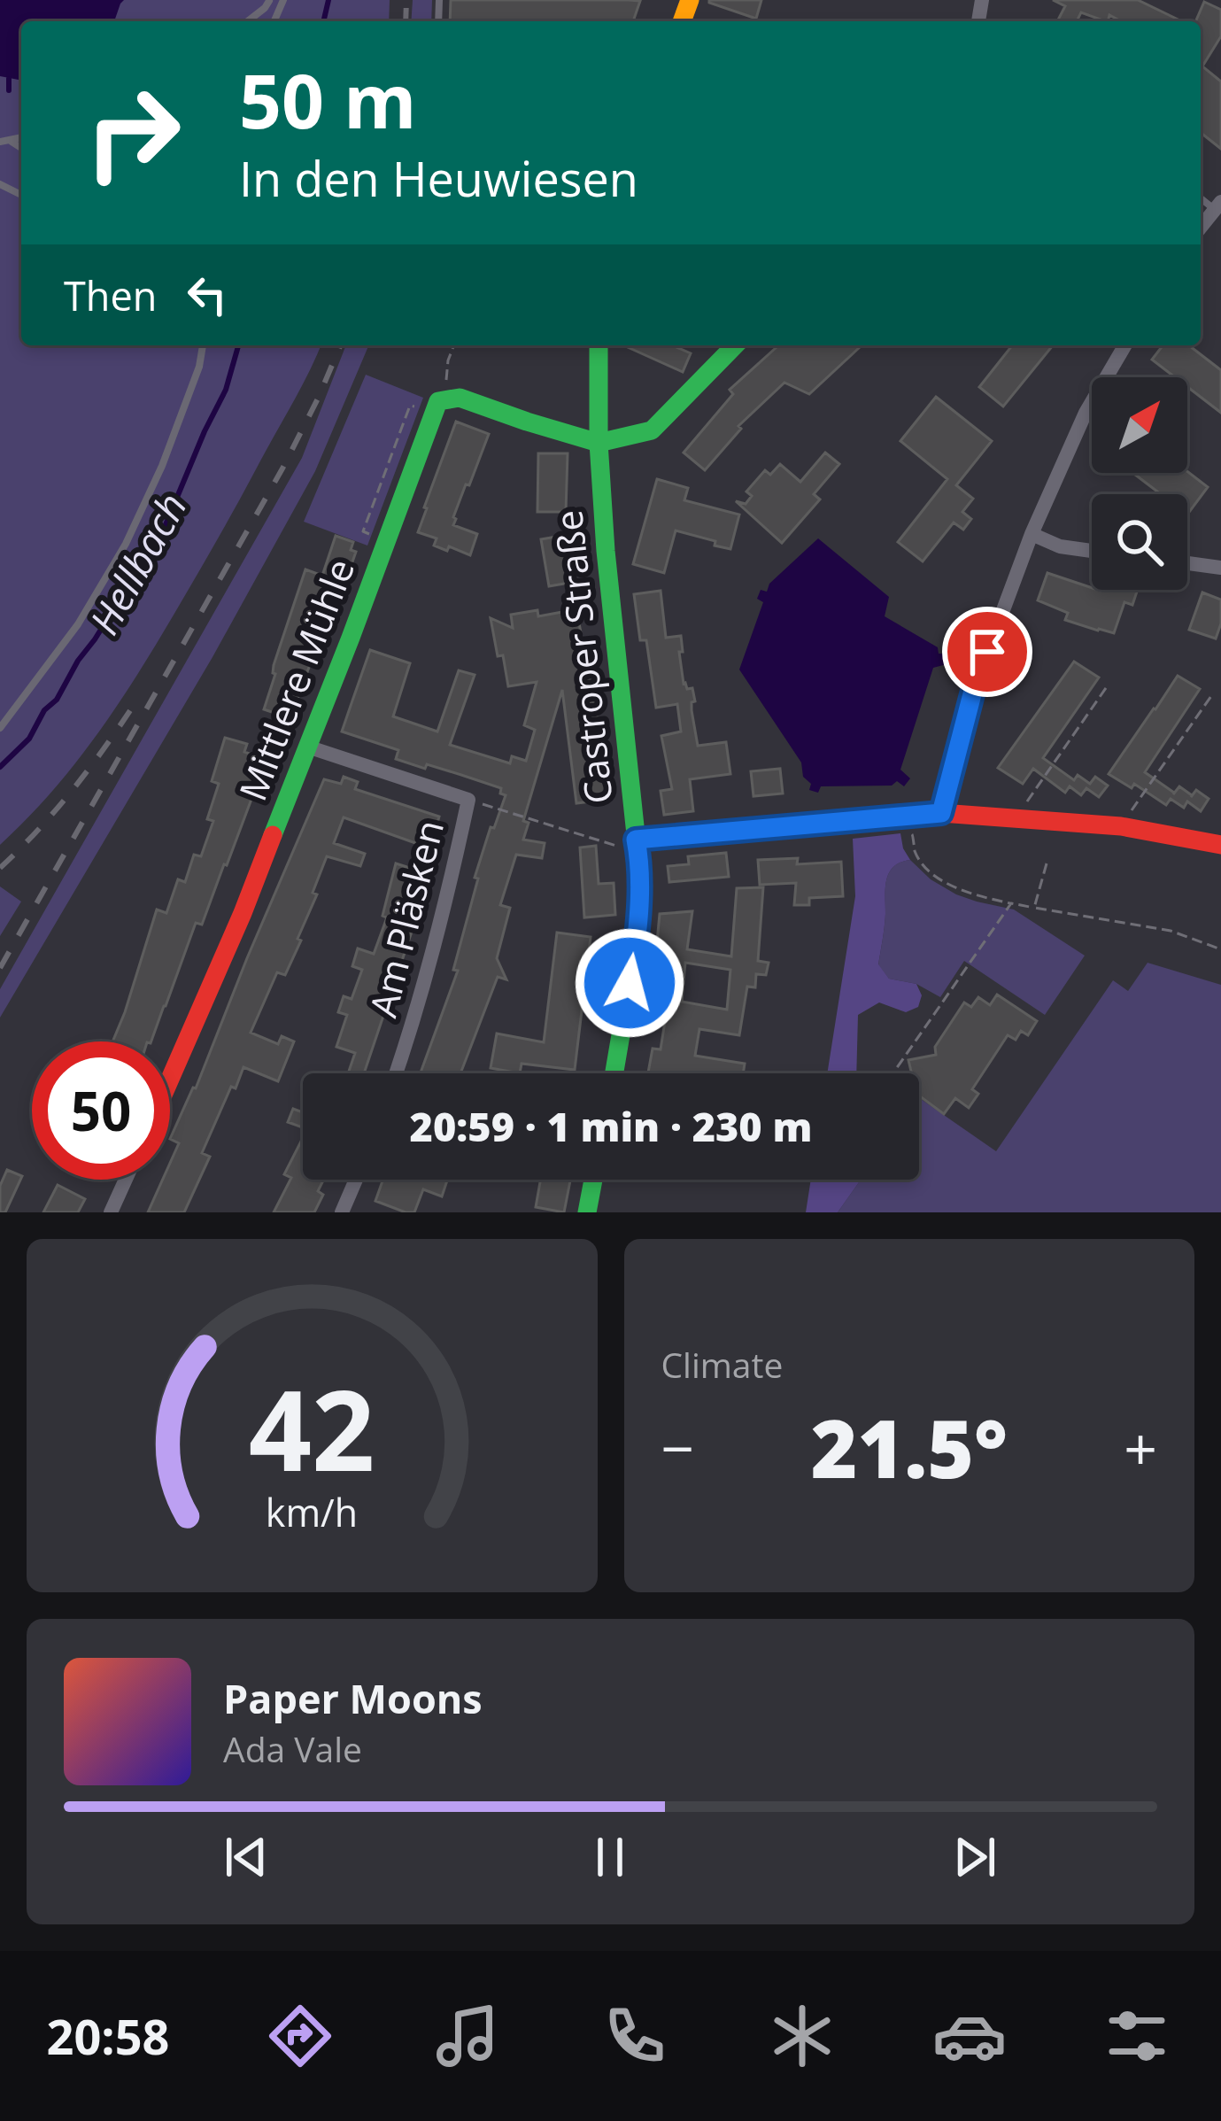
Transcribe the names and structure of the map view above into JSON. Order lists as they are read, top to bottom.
{
  "streets": {
    "street": ["Castroper Straße", "Mittlere Mühle", "Am Pläsken"]
  },
  "crossings": [
    ["Castroper Straße", "Mittlere Mühle"],
    ["Mittlere Mühle", "Am Pläsken"]
  ],
  "water": ["Hellbach"],
  "north": "top right",
  "page": {
    "turn": ["50 m", "In den Heuwiesen"],
    "then": "Then",
    "limit": "50",
    "trip": "20:59 · 1 min · 230 m",
    "tile": "Climate",
    "heat": ["−", "21.5°", "+"],
    "song": ["Paper Moons", "Ada Vale"],
    "tabs": "20:58",
    "gauge": ["42", "km/h"]
  }
}
